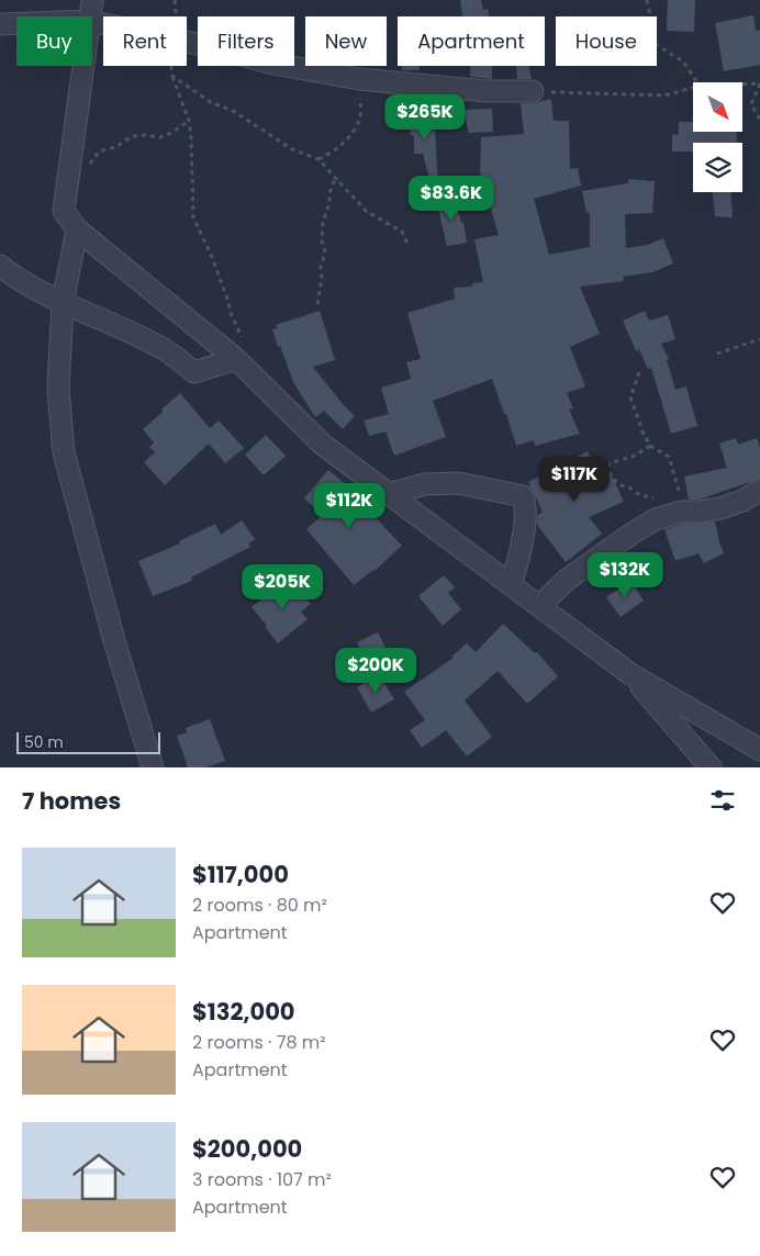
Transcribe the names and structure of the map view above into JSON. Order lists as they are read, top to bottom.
{
  "scale_bar": "50 m",
  "north": "bottom right",
  "page": {
    "chip": [
      "Buy",
      "Rent",
      "Filters",
      "New",
      "Apartment",
      "House"
    ],
    "price": [
      "$265K",
      "$83.6K",
      "$117K",
      "$112K",
      "$132K",
      "$205K",
      "$200K"
    ],
    "scale": "50 m",
    "heading": "7 homes",
    "list": [
      {
        "name": "$117,000",
        "note": "2 rooms · 80 m² · Apartment"
      },
      {
        "name": "$132,000",
        "note": "2 rooms · 78 m² · Apartment"
      },
      {
        "name": "$200,000",
        "note": "3 rooms · 107 m² · Apartment"
      }
    ]
  }
}
